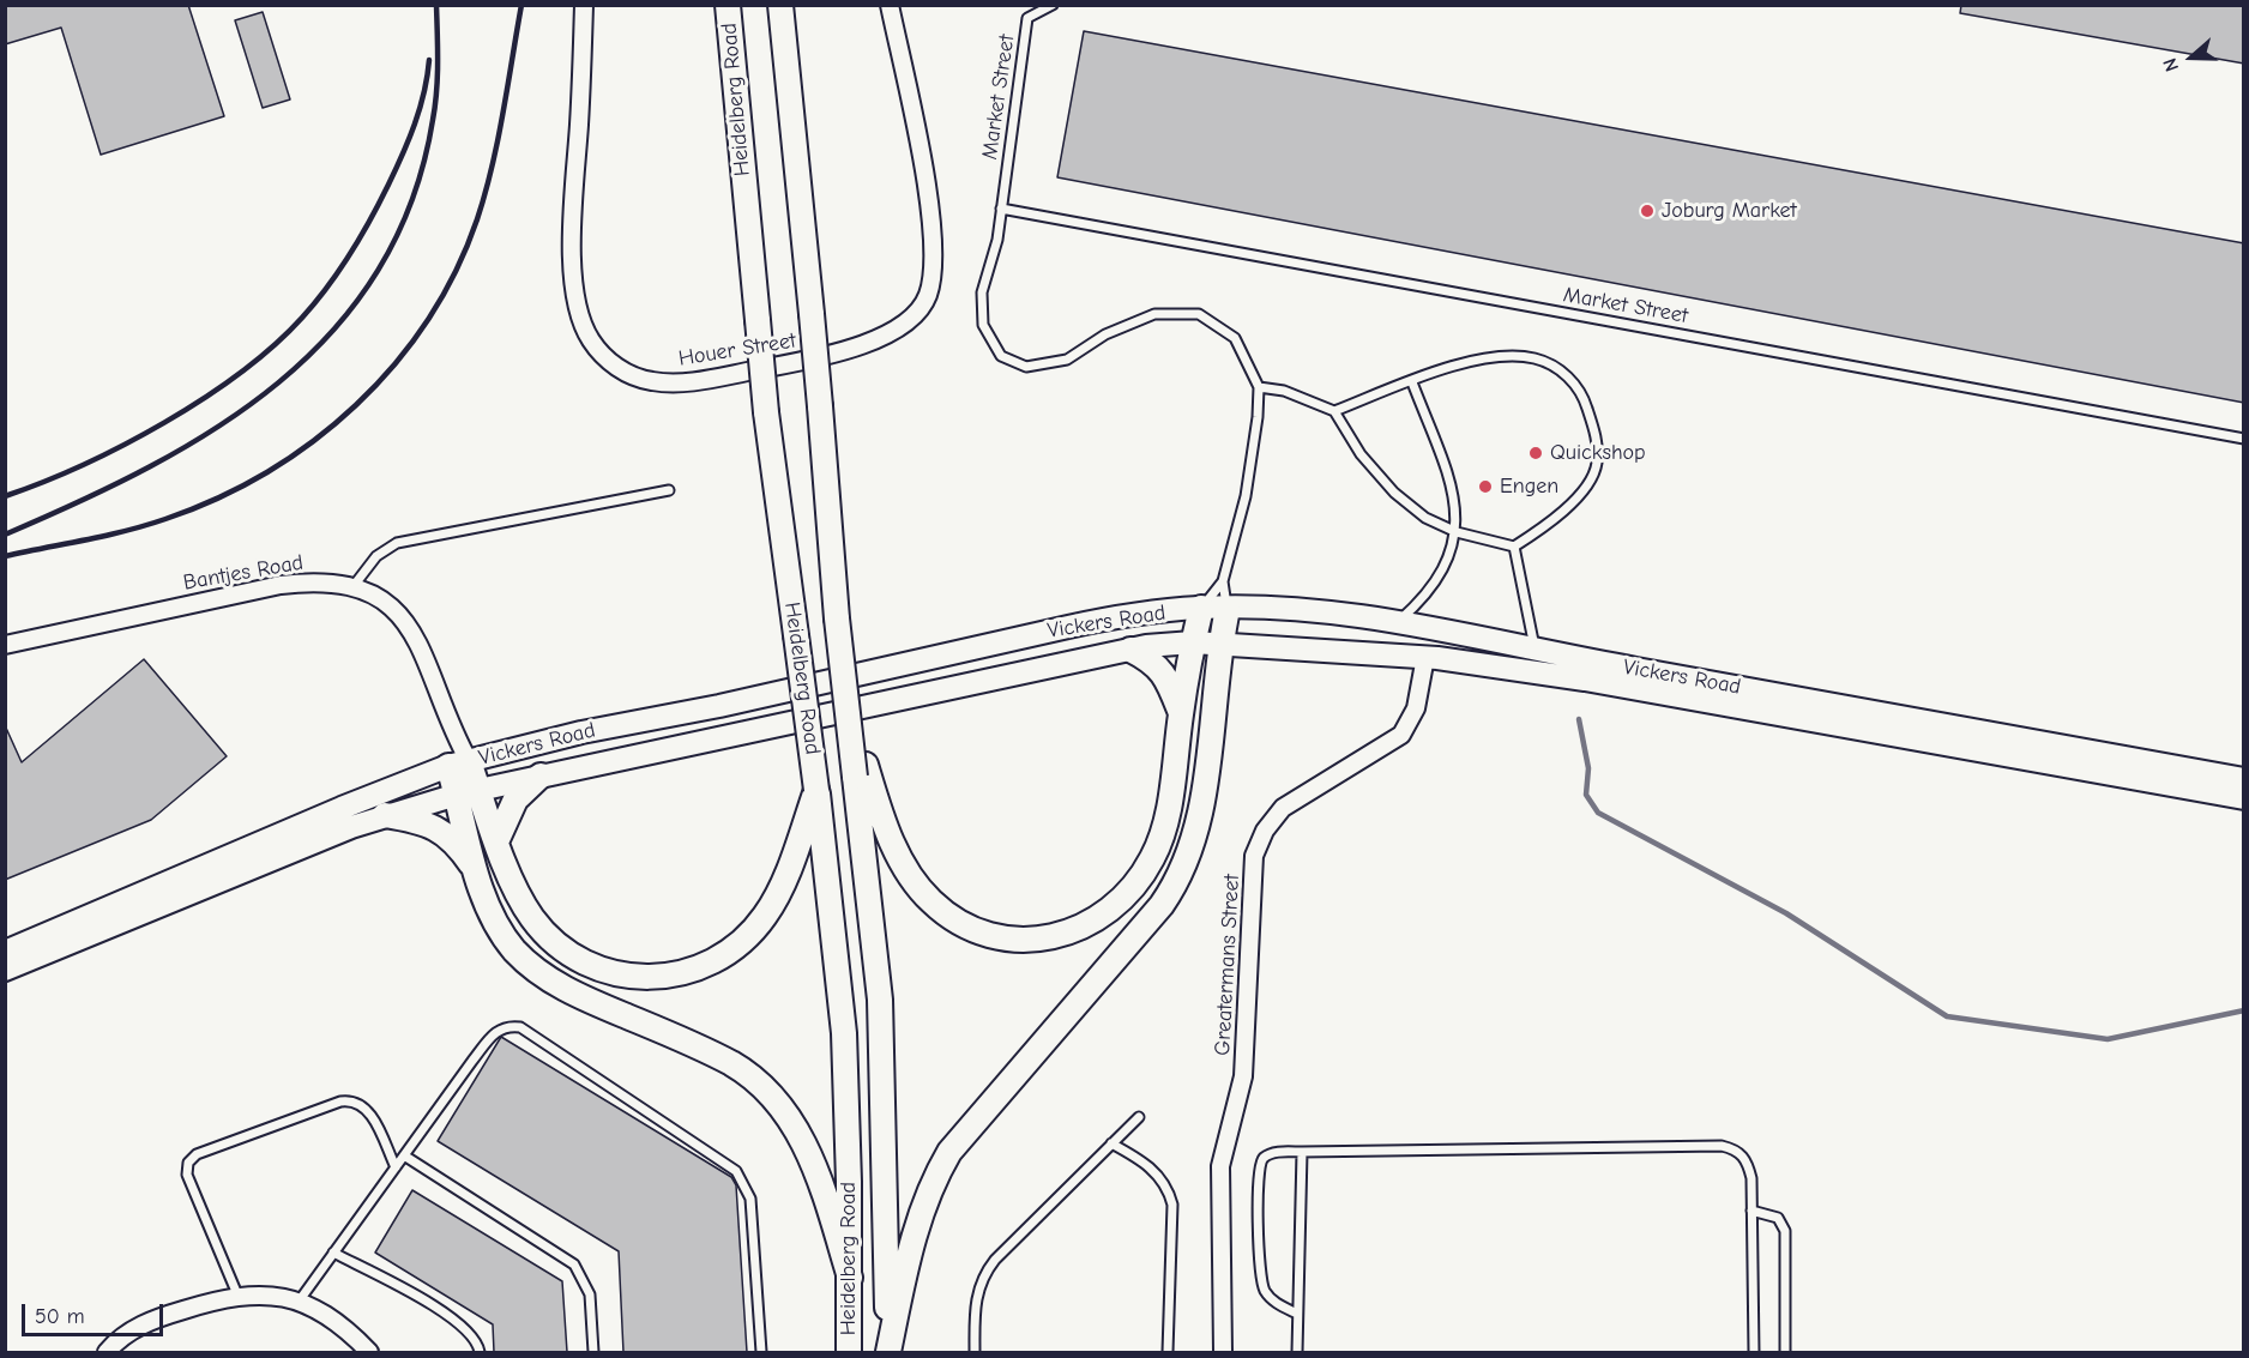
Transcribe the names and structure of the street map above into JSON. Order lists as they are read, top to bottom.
{
  "streets": {
    "main road": ["Heidelberg Road", "Vickers Road"],
    "street": ["Houer Street", "Bantjes Road", "Greatermans Street"],
    "lane": ["Market Street"]
  },
  "crossings": [
    ["Bantjes Road", "Vickers Road"],
    ["Vickers Road", "Greatermans Street"]
  ],
  "places": ["Joburg Market", "Quickshop", "Engen"],
  "scale_bar": "50 m",
  "north": "left"
}
